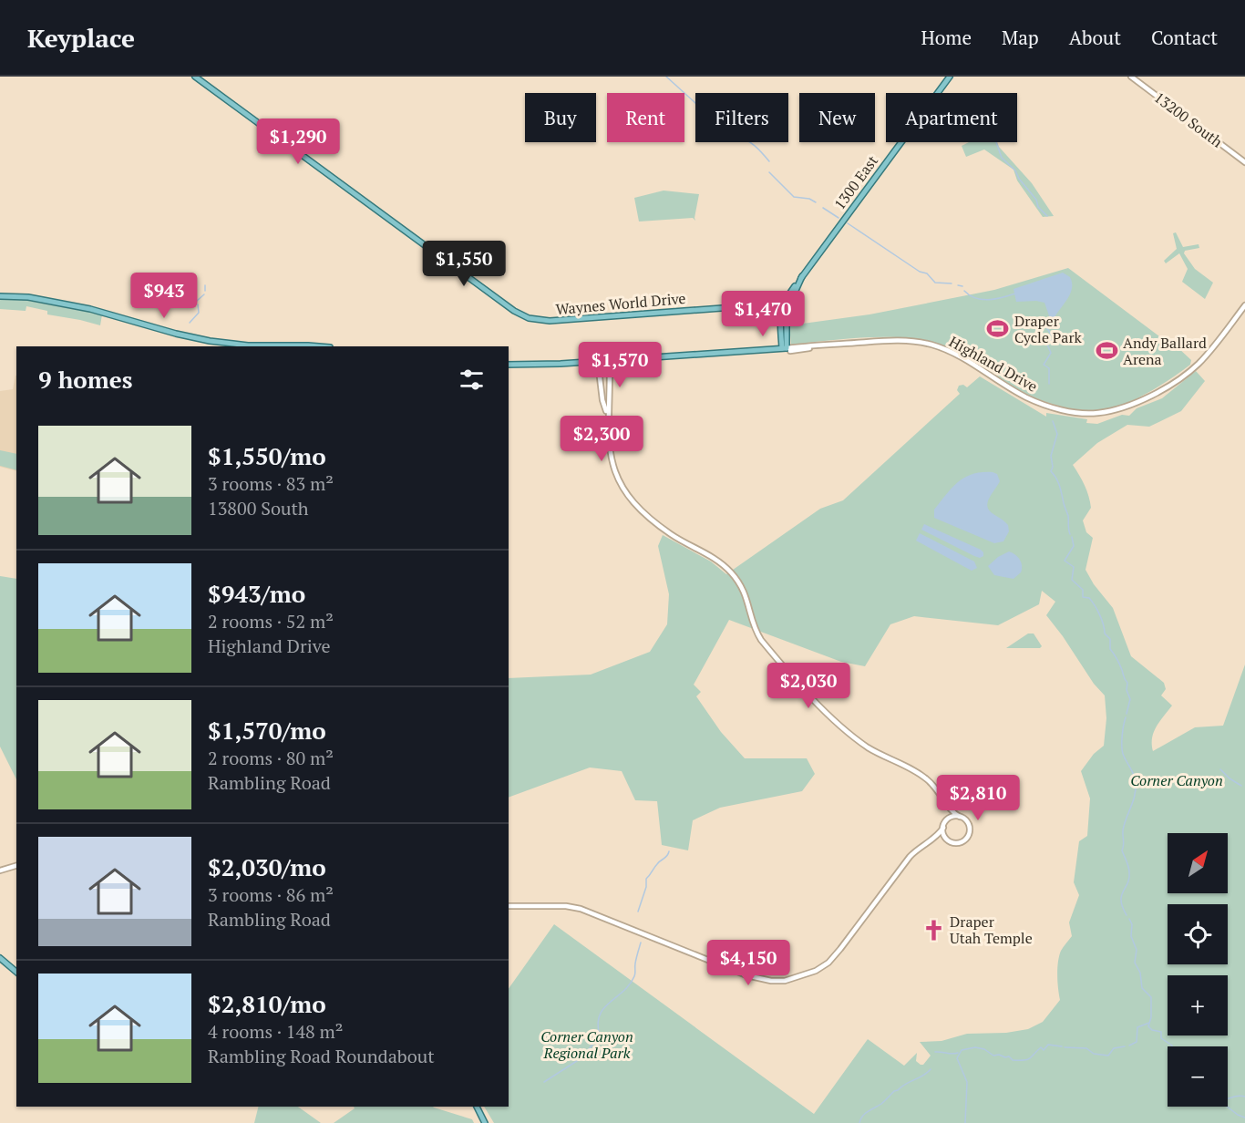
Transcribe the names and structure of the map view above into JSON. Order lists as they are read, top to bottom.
{
  "streets": {
    "main road": ["1300 East", "Waynes World Drive", "Highland Drive"],
    "street": ["13200 South"]
  },
  "crossings": [
    ["1300 East", "Waynes World Drive"]
  ],
  "parks": ["Corner Canyon", "Corner Canyon Regional Park"],
  "places": {
    "sports": ["Draper Cycle Park", "Andy Ballard Arena"],
    "church": ["Draper Utah Temple"]
  },
  "north": "top right",
  "page": {
    "header": "Keyplace",
    "nav": [
      "Home",
      "Map",
      "About",
      "Contact"
    ],
    "chip": [
      "Buy",
      "Rent",
      "Filters",
      "New",
      "Apartment"
    ],
    "price": [
      "$1,290",
      "$1,550",
      "$943",
      "$1,470",
      "$1,570",
      "$2,300",
      "$2,030",
      "$2,810",
      "$4,150"
    ],
    "heading": "9 homes",
    "list": [
      {
        "name": "$1,550/mo",
        "note": "3 rooms · 83 m² · 13800 South"
      },
      {
        "name": "$943/mo",
        "note": "2 rooms · 52 m² · Highland Drive"
      },
      {
        "name": "$1,570/mo",
        "note": "2 rooms · 80 m² · Rambling Road"
      },
      {
        "name": "$2,030/mo",
        "note": "3 rooms · 86 m² · Rambling Road"
      },
      {
        "name": "$2,810/mo",
        "note": "4 rooms · 148 m² · Rambling Road Roundabout"
      }
    ],
    "map_buttons": ["+", "−"]
  }
}
